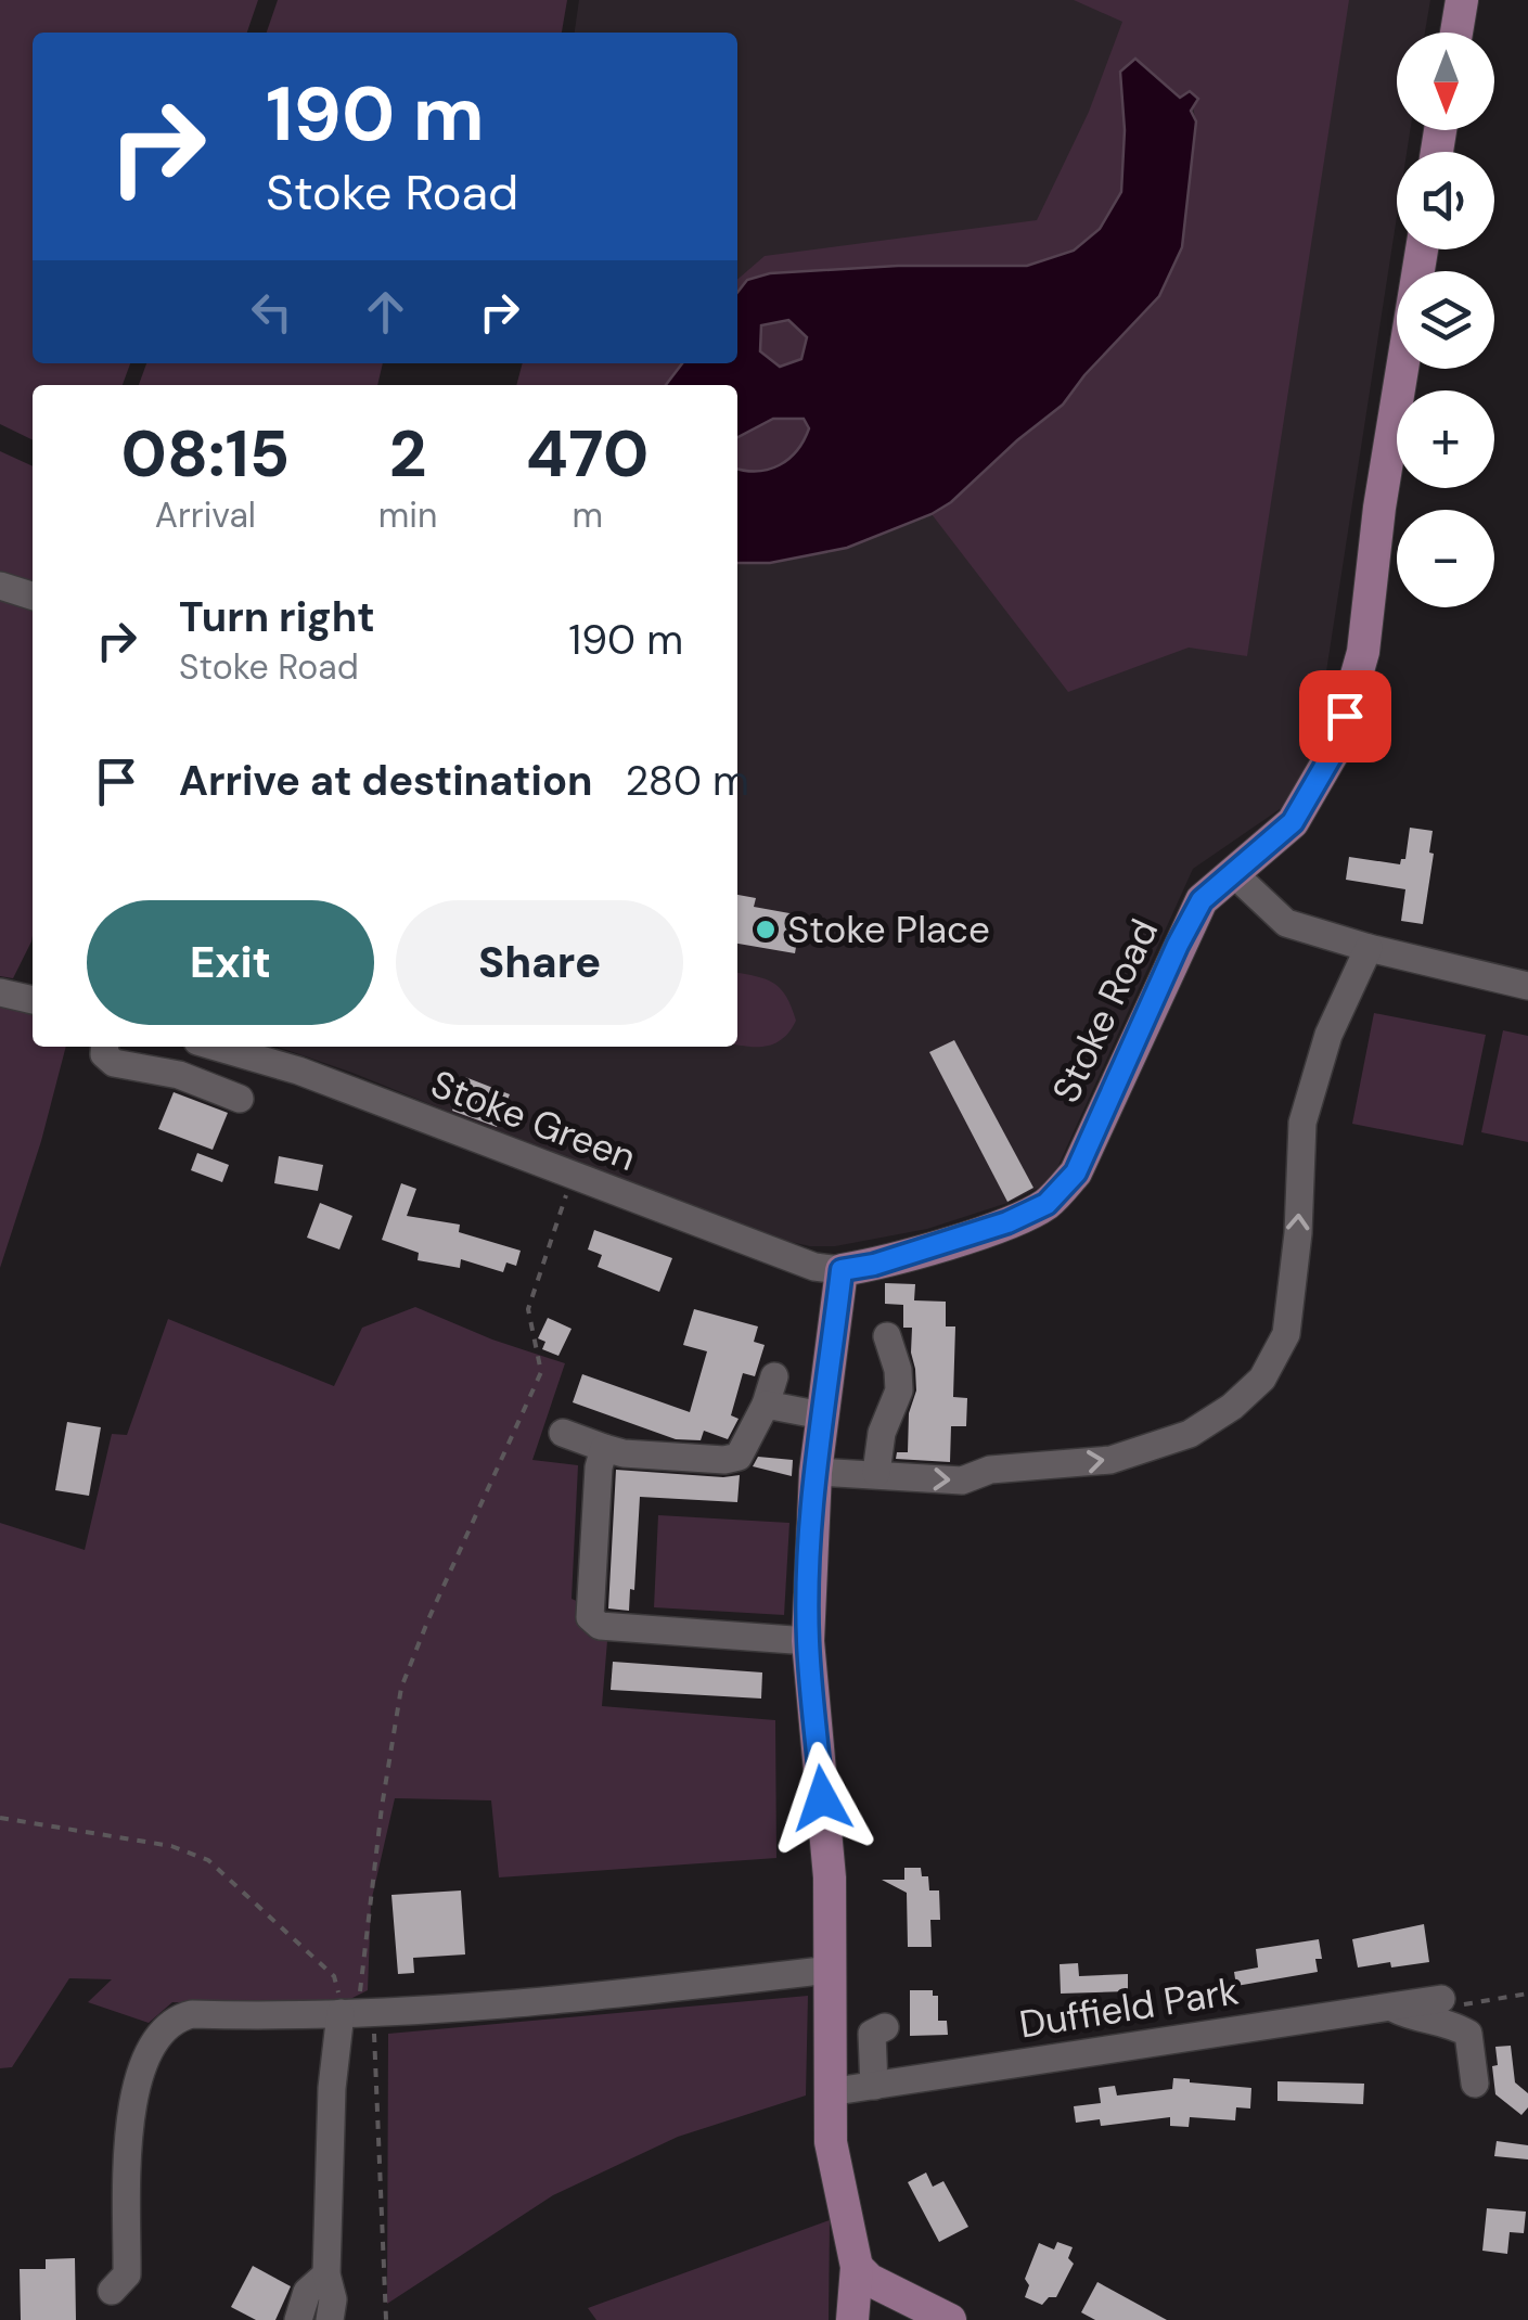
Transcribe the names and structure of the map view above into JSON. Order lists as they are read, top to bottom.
{
  "streets": {
    "main road": ["Stoke Road"],
    "street": ["Stoke Green", "Duffield Park"]
  },
  "crossings": [
    ["Stoke Road", "Stoke Green"]
  ],
  "places": ["Stoke Place"],
  "north": "bottom",
  "page": {
    "map_buttons": ["+", "−"],
    "turn": ["190 m", "Stoke Road"],
    "eta": [
      "08:15",
      "Arrival",
      "2",
      "min",
      "470",
      "m"
    ],
    "list": [
      {
        "name": "Turn right",
        "note": "Stoke Road",
        "value": "190 m"
      },
      {
        "name": "Arrive at destination",
        "value": "280 m"
      }
    ],
    "buttons": ["Exit", "Share"]
  }
}
